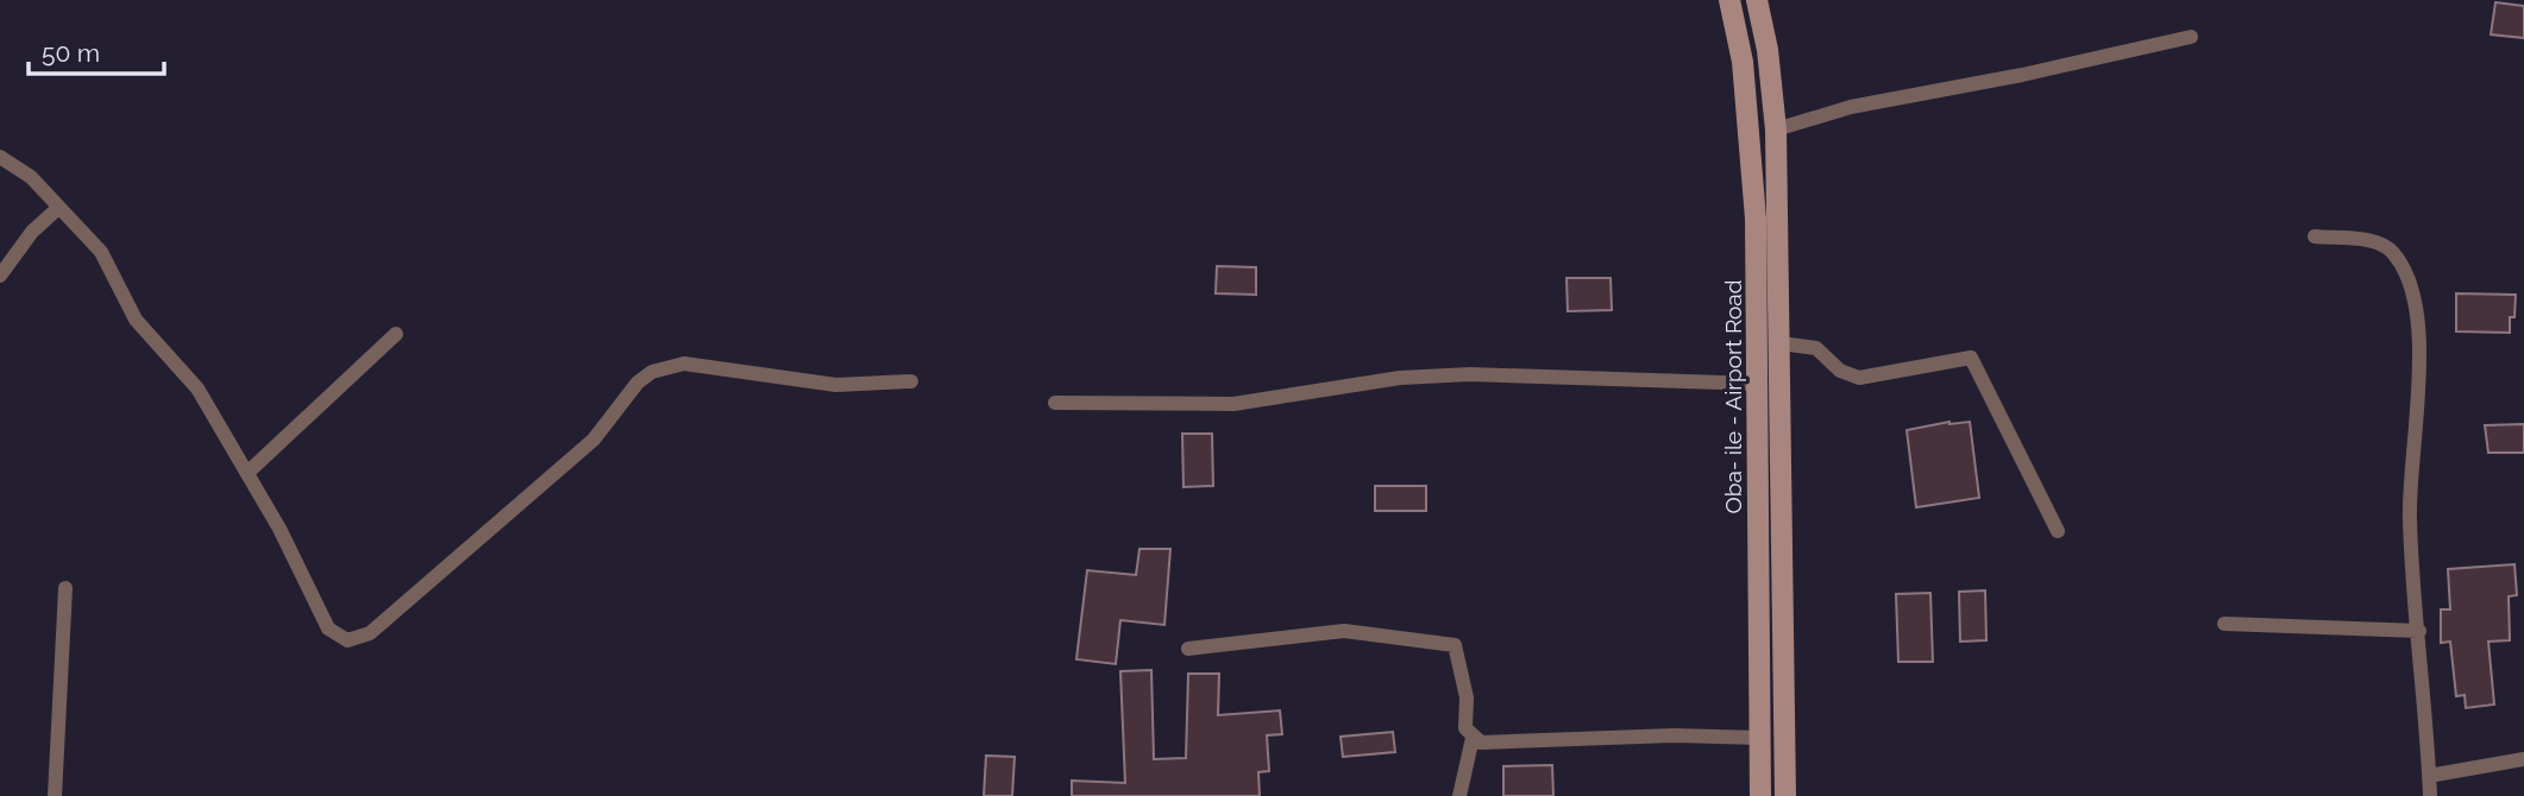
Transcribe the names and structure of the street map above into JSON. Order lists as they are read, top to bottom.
{
  "streets": {
    "main road": ["Oba- ile - Airport Road"]
  },
  "scale_bar": "50 m"
}
